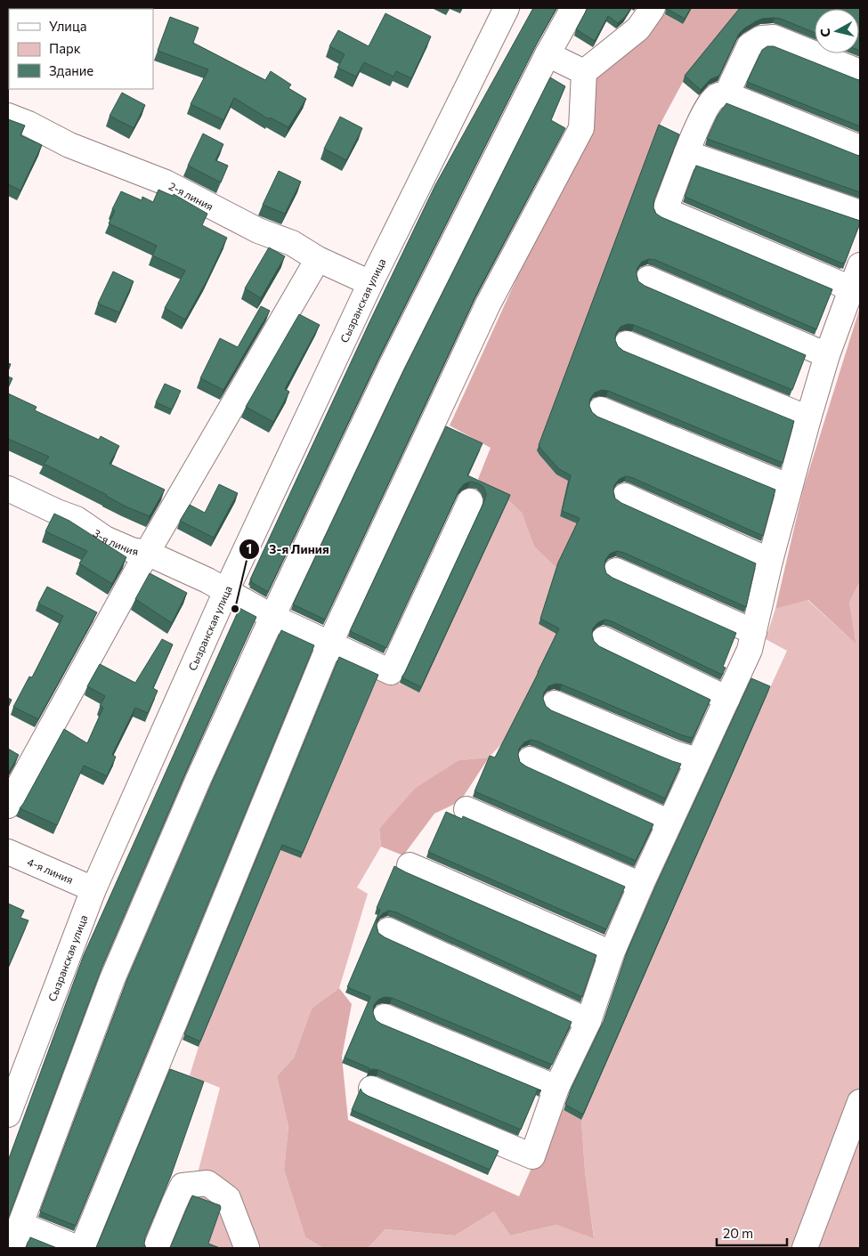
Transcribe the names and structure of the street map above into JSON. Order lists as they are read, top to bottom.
{
  "streets": {
    "street": [
      "2-я линия",
      "Сызранская улица",
      "3-я линия",
      "4-я линия"
    ]
  },
  "crossings": [
    ["2-я линия", "Сызранская улица"],
    ["Сызранская улица", "3-я линия"],
    ["Сызранская улица", "4-я линия"]
  ],
  "places": ["3-я Линия"],
  "legend": ["Улица", "Парк", "Здание"],
  "scale_bar": "20 m",
  "north": "left"
}
